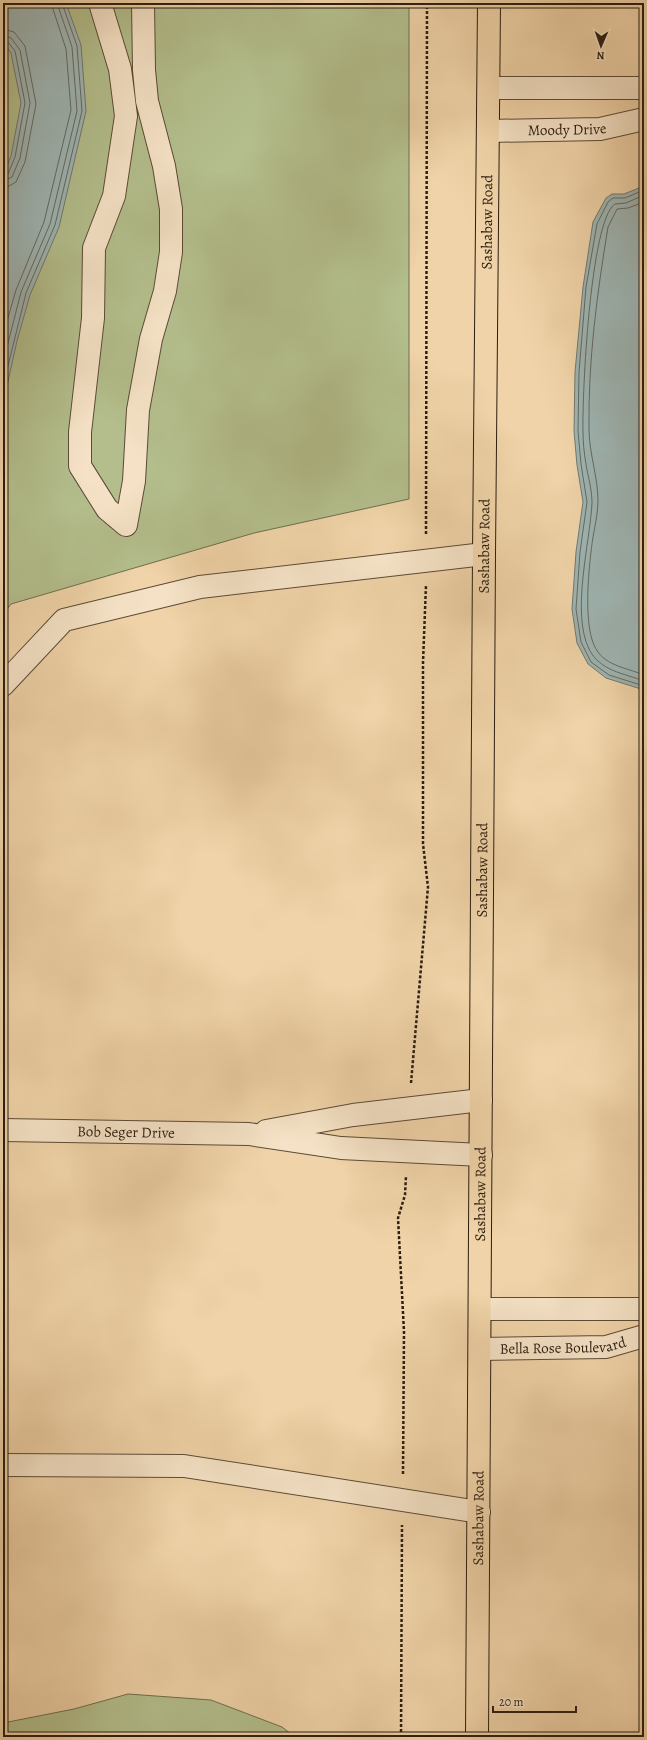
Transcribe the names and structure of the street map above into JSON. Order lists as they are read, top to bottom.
{
  "streets": {
    "main road": ["Sashabaw Road"],
    "lane": ["Moody Drive", "Bob Seger Drive", "Bella Rose Boulevard"]
  },
  "crossings": [
    ["Moody Drive", "Sashabaw Road"],
    ["Sashabaw Road", "Bob Seger Drive"],
    ["Sashabaw Road", "Bella Rose Boulevard"]
  ],
  "scale_bar": "20 m",
  "north": "bottom"
}
